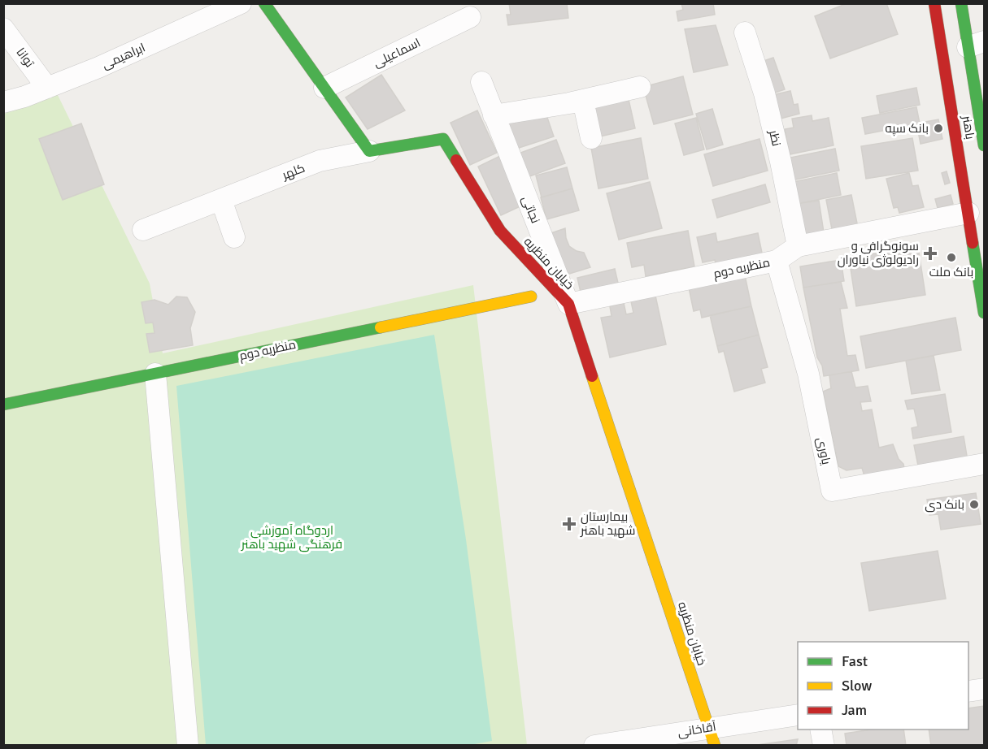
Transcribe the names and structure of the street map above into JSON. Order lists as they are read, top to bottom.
{
  "streets": {
    "street": [
      "اسماعیلی",
      "ابراهیمی",
      "توانا",
      "باهنر",
      "نظر",
      "کلهر",
      "نجاتی",
      "خیابان منظریه",
      "منظریه دوم",
      "یاوری",
      "آقاخانی"
    ]
  },
  "crossings": [
    ["ابراهیمی", "توانا"],
    ["باهنر", "منظریه دوم"],
    ["نظر", "منظریه دوم"],
    ["کلهر", "خیابان منظریه"],
    ["نجاتی", "خیابان منظریه"],
    ["نجاتی", "منظریه دوم"],
    ["خیابان منظریه", "منظریه دوم"],
    ["خیابان منظریه", "آقاخانی"],
    ["منظریه دوم", "یاوری"]
  ],
  "parks": ["اردوگاه آموزشی فرهنگی شهید باهنر"],
  "places": {
    "other": ["بانک سپه", "بانک ملت", "بانک دی"],
    "health": ["سونوگرافی و رادیولوژی نیاوران", "بیمارستان شهید باهنر"]
  },
  "legend": ["Fast", "Slow", "Jam"]
}
